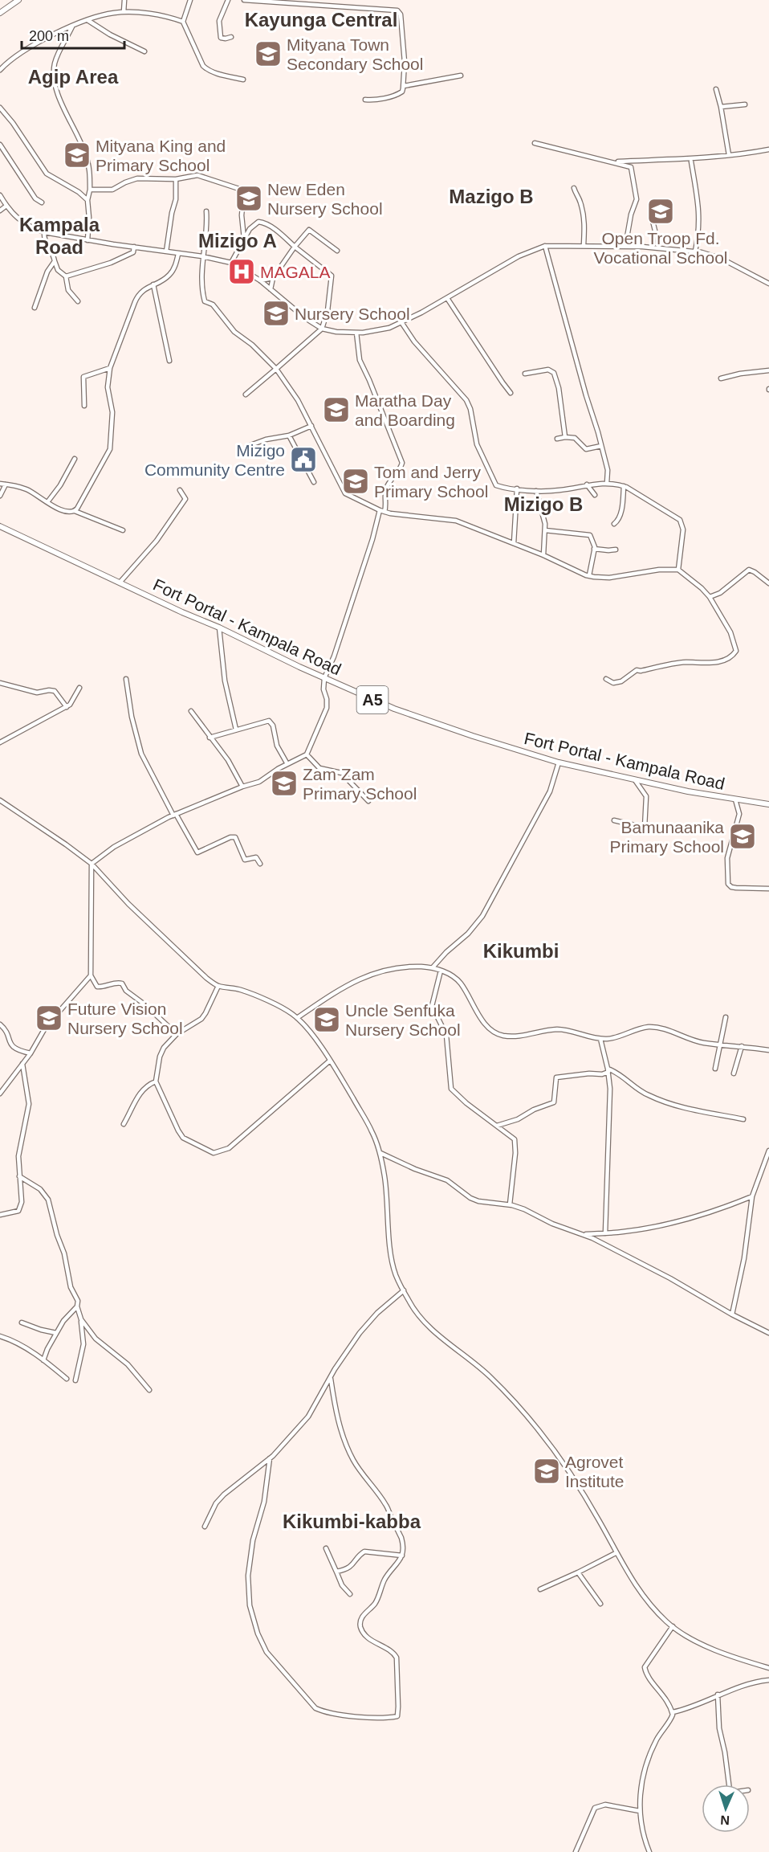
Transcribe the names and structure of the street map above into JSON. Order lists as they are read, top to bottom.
{
  "streets": {
    "main road": ["Fort Portal - Kampala Road", "A5"]
  },
  "districts": [
    "Kayunga Central",
    "Agip Area",
    "Mazigo B",
    "Kampala Road",
    "Mizigo A",
    "Mizigo B",
    "Kikumbi",
    "Kikumbi-kabba"
  ],
  "places": {
    "school or university": [
      "Mityana Town Secondary School",
      "Mityana King and Primary School",
      "New Eden Nursery School",
      "Open Troop Fd. Vocational School",
      "Nursery School",
      "Maratha Day and Boarding",
      "Tom and Jerry Primary School",
      "Zam Zam Primary School",
      "Bamunaanika Primary School",
      "Future Vision Nursery School",
      "Uncle Senfuka Nursery School",
      "Agrovet Institute"
    ],
    "hospital": ["MAGALA"],
    "public building": ["Mizigo Community Centre"]
  },
  "scale_bar": "200 m",
  "north": "bottom"
}
